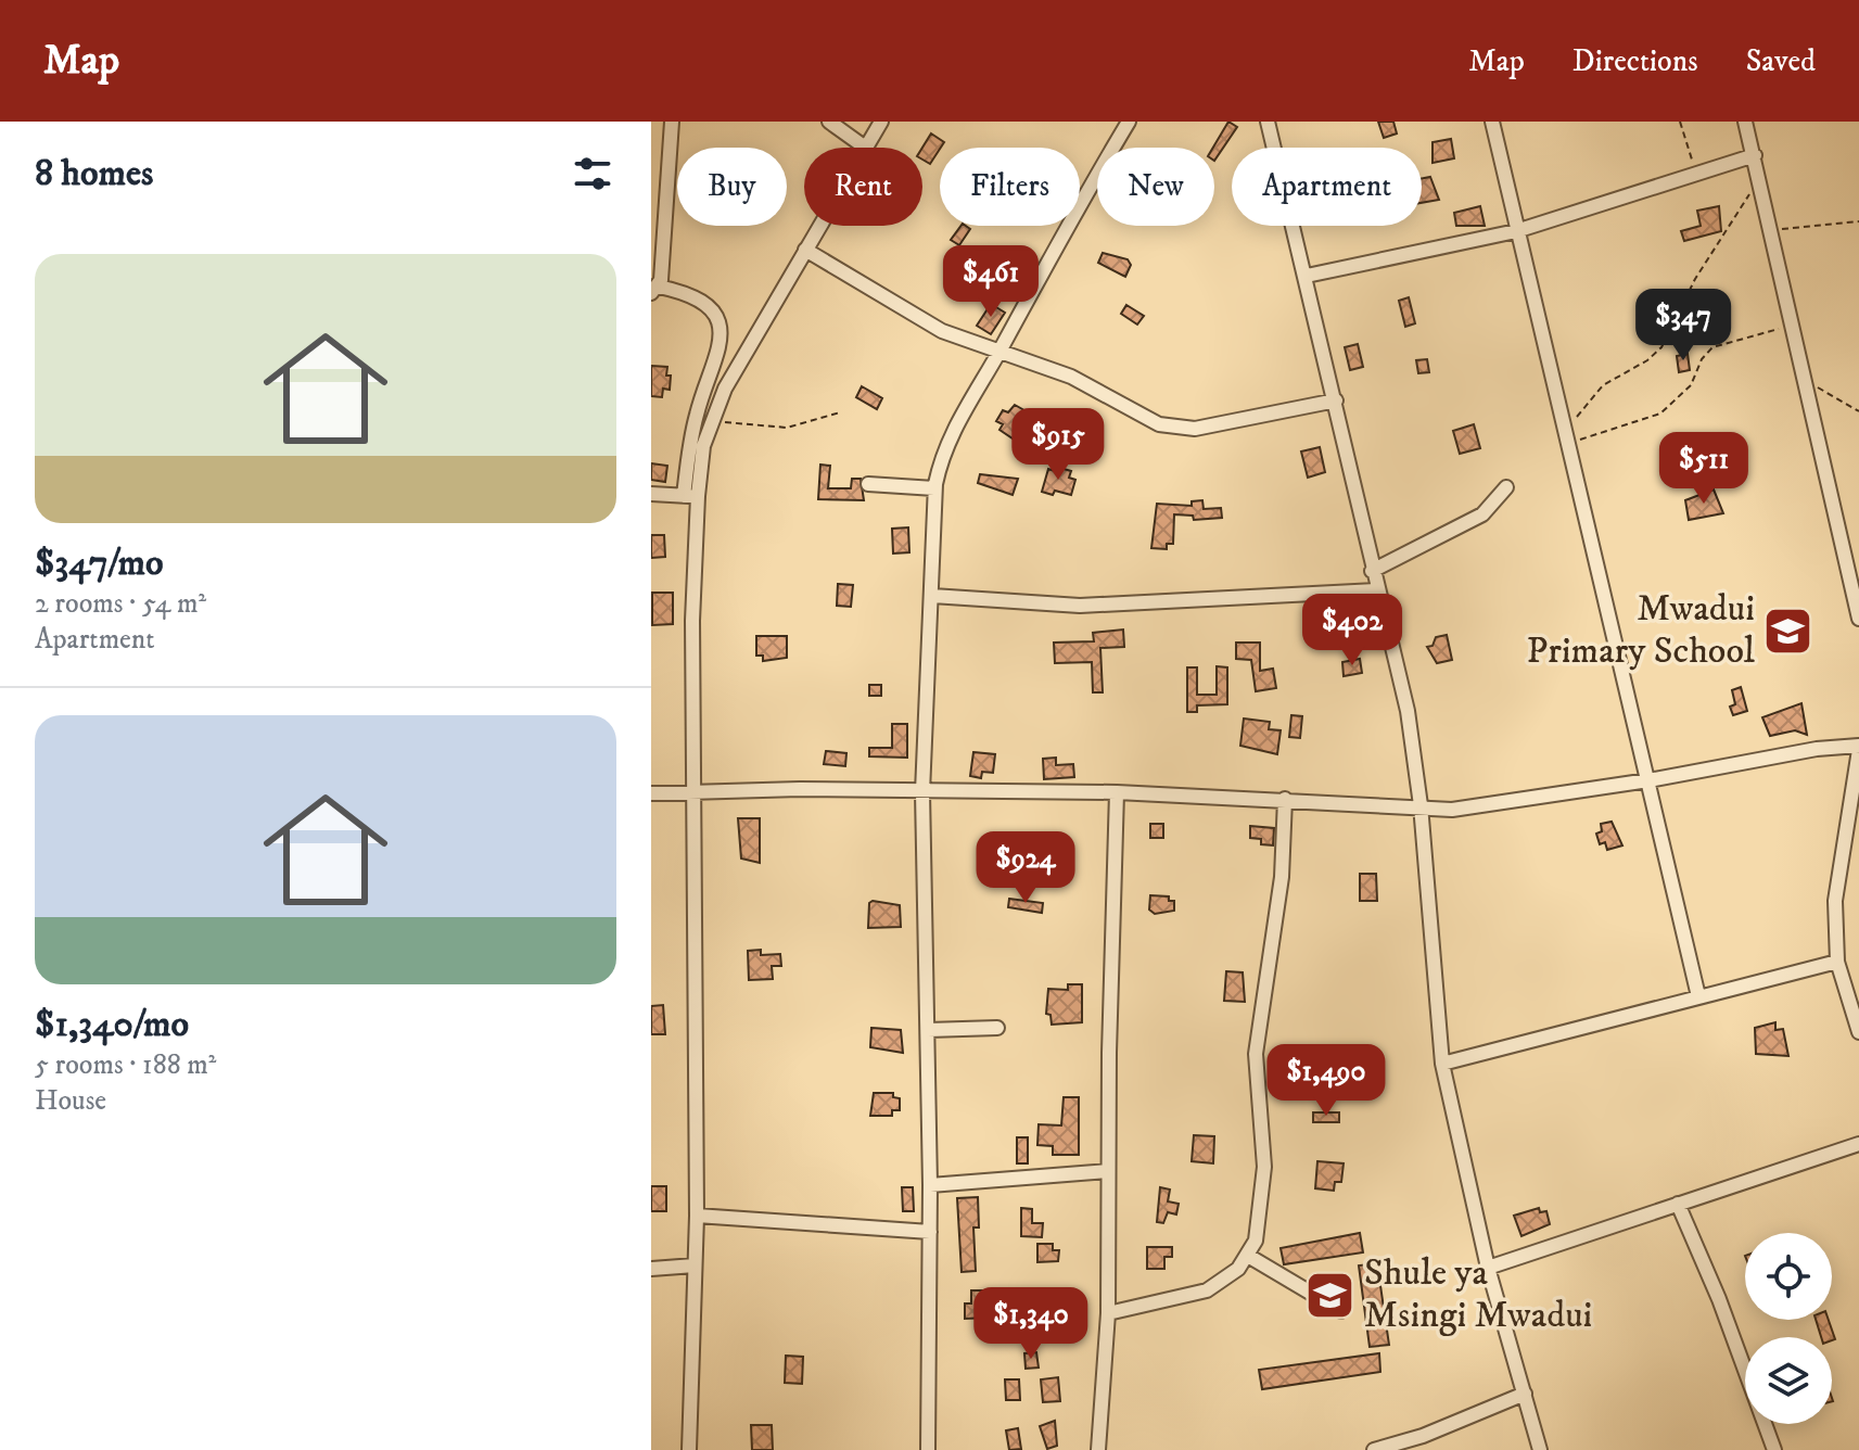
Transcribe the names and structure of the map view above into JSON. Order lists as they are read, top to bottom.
{
  "places": {
    "school or university": ["Mwadui Primary School", "Shule ya Msingi Mwadui"]
  },
  "page": {
    "header": "Map",
    "nav": ["Map", "Directions", "Saved"],
    "heading": "8 homes",
    "chip": [
      "Buy",
      "Rent",
      "Filters",
      "New",
      "Apartment"
    ],
    "list": [
      {
        "name": "$347/mo",
        "note": "2 rooms · 54 m² · Apartment"
      },
      {
        "name": "$1,340/mo",
        "note": "5 rooms · 188 m² · House"
      }
    ],
    "price": [
      "$461",
      "$347",
      "$915",
      "$511",
      "$402",
      "$924",
      "$1,490",
      "$1,340"
    ]
  }
}
